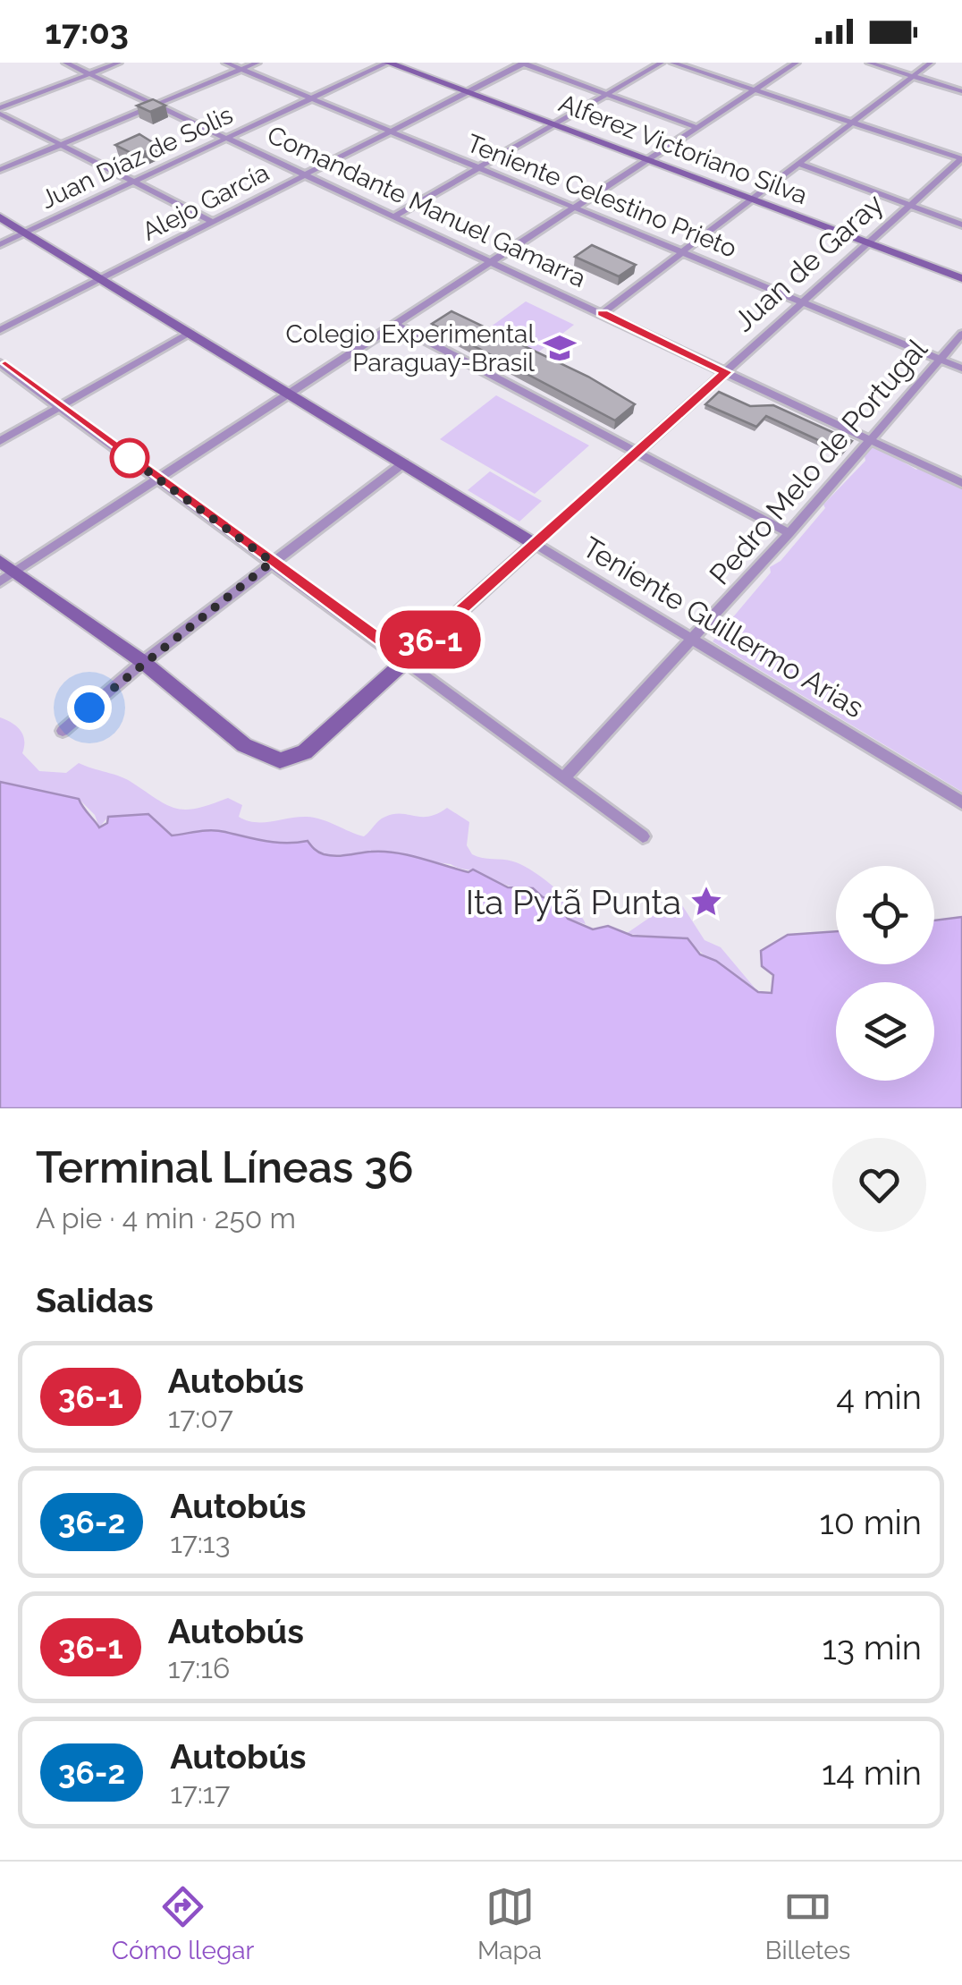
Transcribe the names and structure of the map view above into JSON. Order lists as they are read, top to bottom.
{
  "streets": {
    "street": [
      "Alferez Victoriano Silva",
      "Juan Díaz de Solis",
      "Teniente Celestino Prieto",
      "Alejo García",
      "Comandante Manuel Gamarra",
      "Juan de Garay",
      "Pedro Melo de Portugal",
      "Teniente Guillermo Arias"
    ]
  },
  "crossings": [
    ["Alferez Victoriano Silva", "Juan Díaz de Solis"],
    ["Alferez Victoriano Silva", "Alejo García"],
    ["Alferez Victoriano Silva", "Juan de Garay"],
    ["Juan Díaz de Solis", "Teniente Celestino Prieto"],
    ["Juan Díaz de Solis", "Comandante Manuel Gamarra"],
    ["Juan Díaz de Solis", "Teniente Guillermo Arias"],
    ["Teniente Celestino Prieto", "Alejo García"],
    ["Teniente Celestino Prieto", "Juan de Garay"],
    ["Teniente Celestino Prieto", "Pedro Melo de Portugal"],
    ["Alejo García", "Comandante Manuel Gamarra"],
    ["Alejo García", "Teniente Guillermo Arias"],
    ["Comandante Manuel Gamarra", "Juan de Garay"],
    ["Comandante Manuel Gamarra", "Pedro Melo de Portugal"],
    ["Juan de Garay", "Teniente Guillermo Arias"],
    ["Pedro Melo de Portugal", "Teniente Guillermo Arias"]
  ],
  "places": {
    "school or university": ["Colegio Experimental Paraguay-Brasil"],
    "place": ["Ita Pytã Punta"]
  },
  "lines": ["bus line 36-1"],
  "page": {
    "status": "17:03",
    "on_map": "36-1",
    "heading": [
      ["Terminal Líneas 36", "A pie · 4 min · 250 m"],
      "Salidas"
    ],
    "list": [
      {
        "mark": "36-1",
        "name": "Autobús",
        "note": "17:07",
        "value": "4 min"
      },
      {
        "mark": "36-2",
        "name": "Autobús",
        "note": "17:13",
        "value": "10 min"
      },
      {
        "mark": "36-1",
        "name": "Autobús",
        "note": "17:16",
        "value": "13 min"
      },
      {
        "mark": "36-2",
        "name": "Autobús",
        "note": "17:17",
        "value": "14 min"
      }
    ],
    "tabs": ["Cómo llegar", "Mapa", "Billetes"]
  }
}
